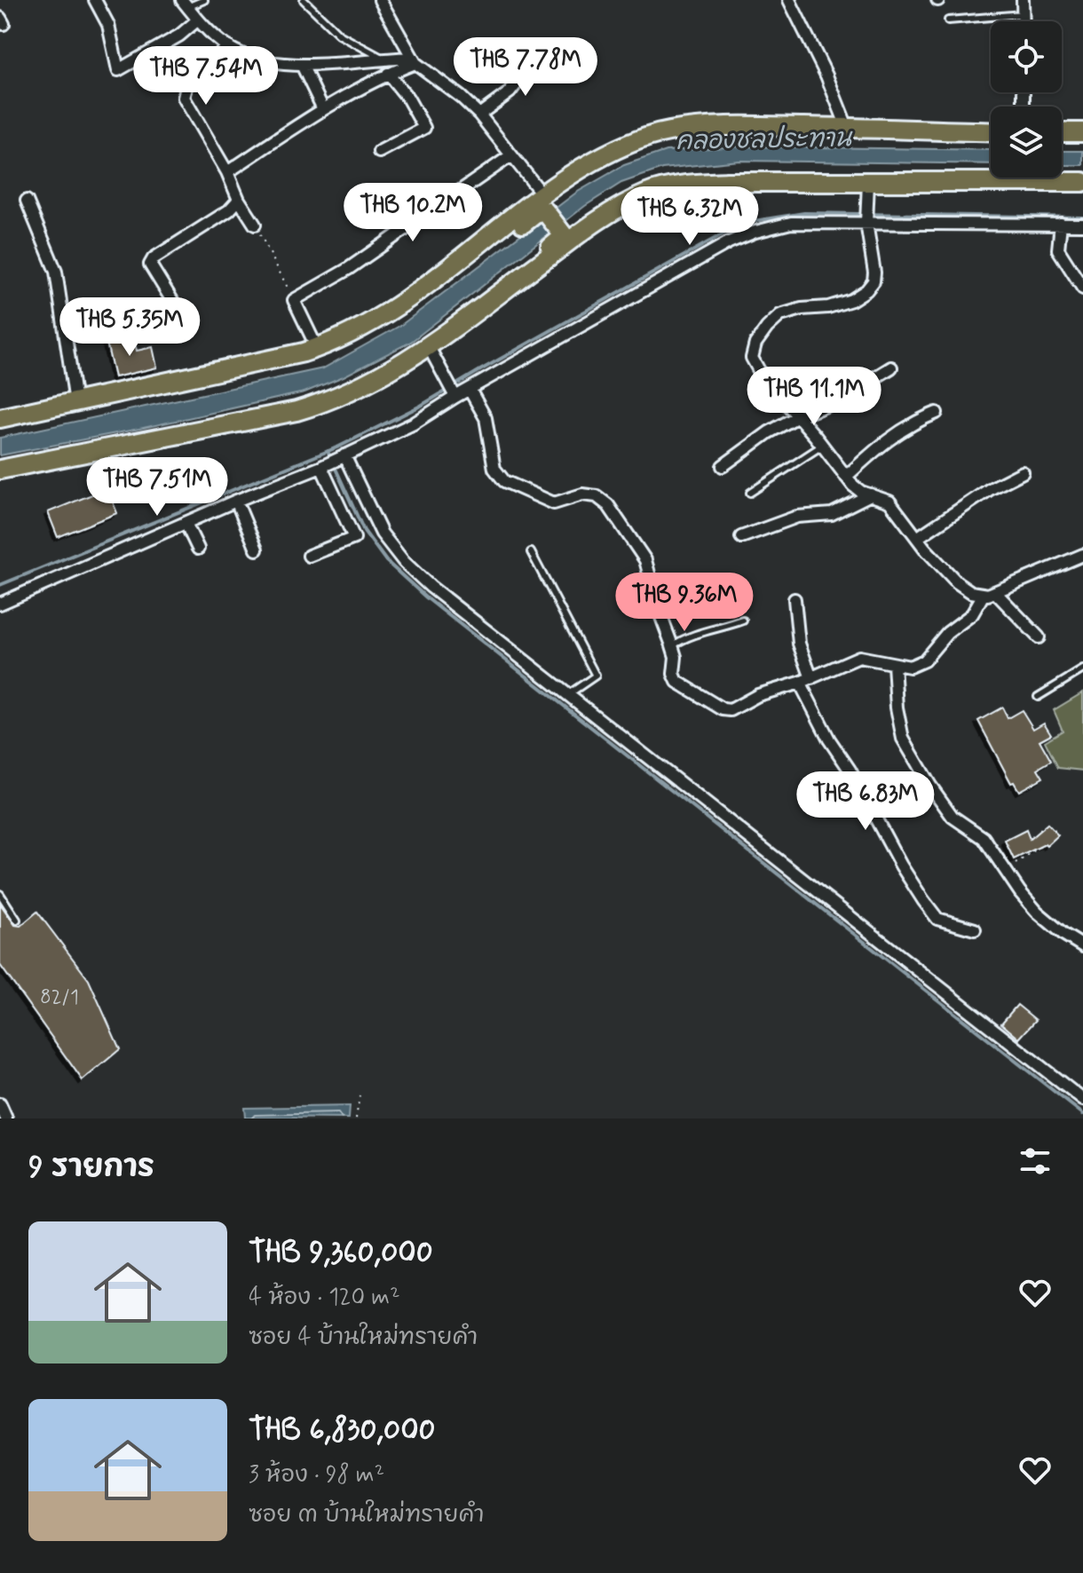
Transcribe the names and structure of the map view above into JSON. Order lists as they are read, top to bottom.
{
  "water": ["คลองชลประทาน"],
  "house_numbers": ["82/1"],
  "page": {
    "price": [
      "THB 7.78M",
      "THB 7.54M",
      "THB 10.2M",
      "THB 6.32M",
      "THB 5.35M",
      "THB 11.1M",
      "THB 7.51M",
      "THB 9.36M",
      "THB 6.83M"
    ],
    "heading": "9 รายการ",
    "list": [
      {
        "name": "THB 9,360,000",
        "note": "4 ห้อง · 120 m² · ซอย 4 บ้านใหม่ทรายคำ"
      },
      {
        "name": "THB 6,830,000",
        "note": "3 ห้อง · 98 m² · ซอย ๓ บ้านใหม่ทรายคำ"
      }
    ]
  }
}
